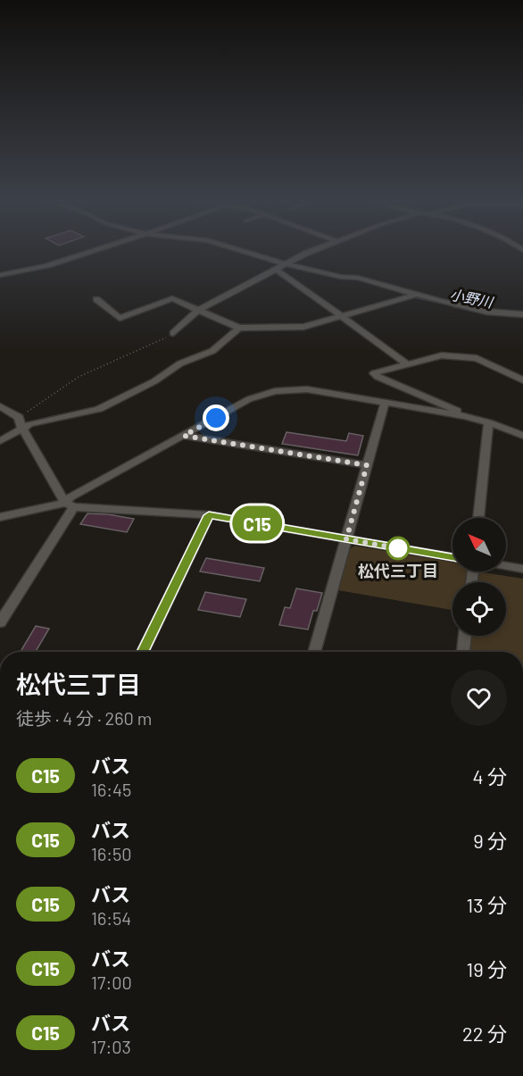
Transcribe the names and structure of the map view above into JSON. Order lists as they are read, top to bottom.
{
  "water": ["小野川"],
  "places": ["松代三丁目"],
  "lines": ["bus line C15"],
  "north": "top left",
  "page": {
    "on_map": "C15",
    "heading": ["松代三丁目", "徒歩 · 4 分 · 260 m"],
    "list": [
      {
        "mark": "C15",
        "name": "バス",
        "note": "16:45",
        "value": "4 分"
      },
      {
        "mark": "C15",
        "name": "バス",
        "note": "16:50",
        "value": "9 分"
      },
      {
        "mark": "C15",
        "name": "バス",
        "note": "16:54",
        "value": "13 分"
      },
      {
        "mark": "C15",
        "name": "バス",
        "note": "17:00",
        "value": "19 分"
      },
      {
        "mark": "C15",
        "name": "バス",
        "note": "17:03",
        "value": "22 分"
      }
    ]
  }
}
